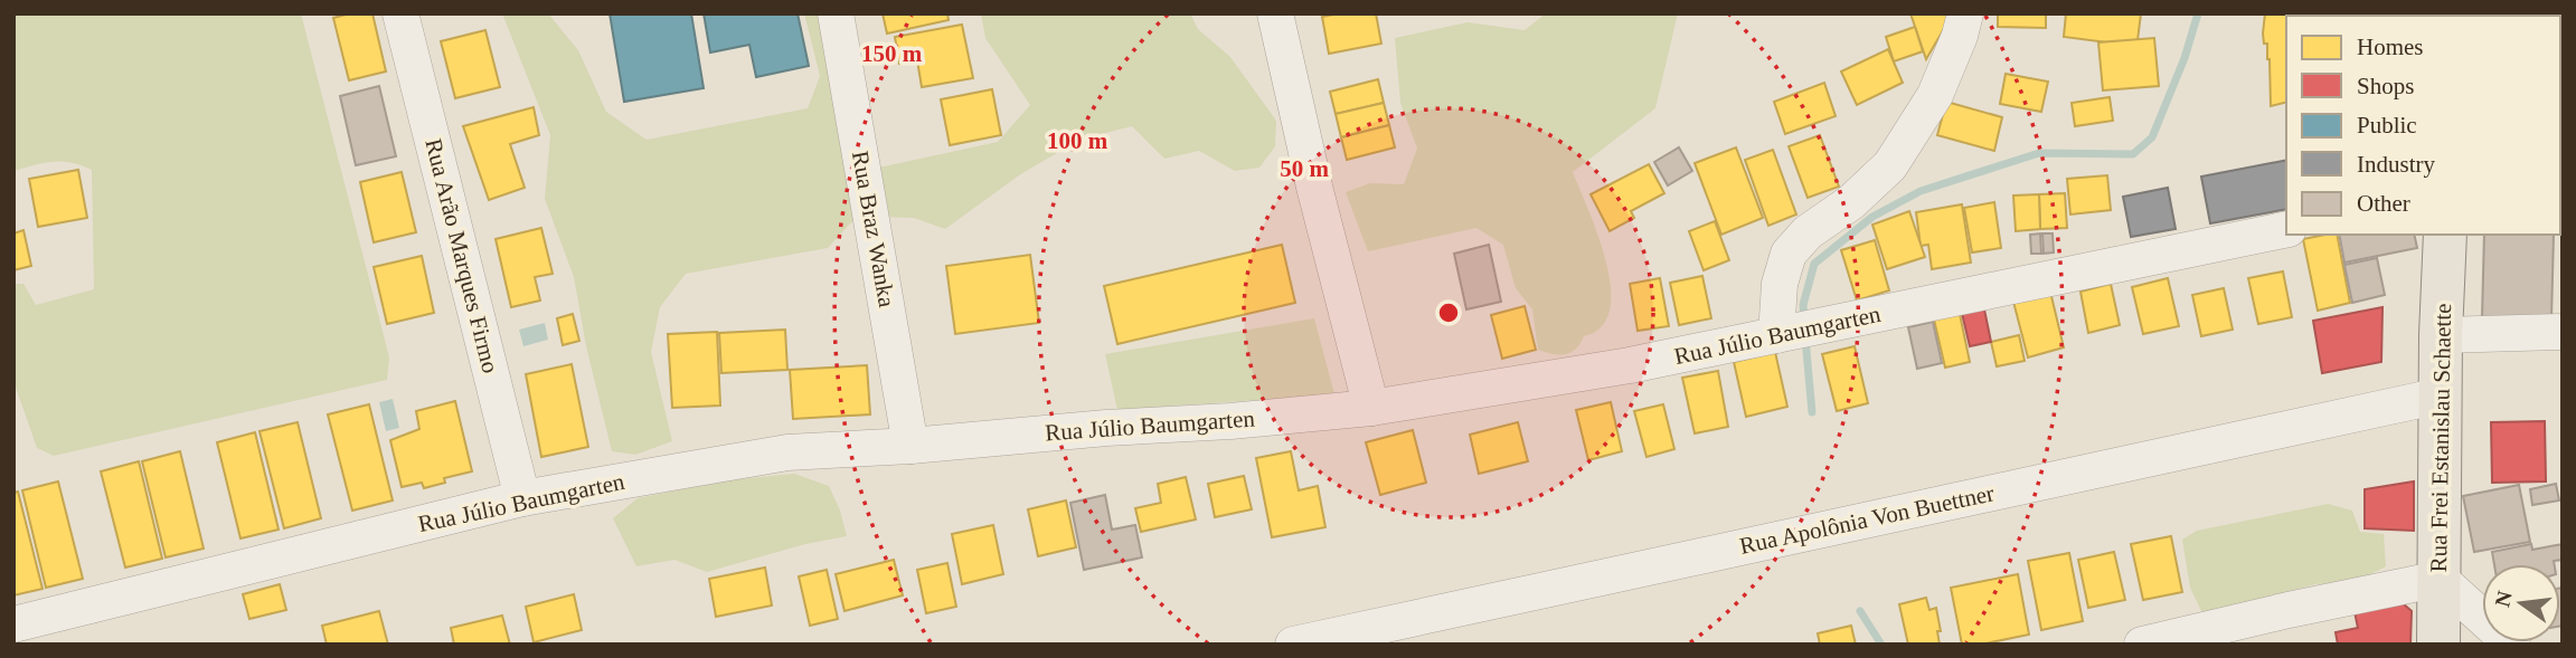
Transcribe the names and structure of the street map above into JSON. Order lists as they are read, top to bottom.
{
  "streets": {
    "main road": ["Rua Frei Estanislau Schaette"],
    "street": [
      "Rua Braz Wanka",
      "Rua Arão Marques Firmo",
      "Rua Júlio Baumgarten",
      "Rua Apolônia Von Buettner"
    ]
  },
  "crossings": [
    ["Rua Braz Wanka", "Rua Júlio Baumgarten"],
    ["Rua Arão Marques Firmo", "Rua Júlio Baumgarten"],
    ["Rua Frei Estanislau Schaette", "Rua Apolônia Von Buettner"]
  ],
  "legend": [
    "Homes",
    "Shops",
    "Public",
    "Industry",
    "Other"
  ],
  "north": "left",
  "rings": ["150 m", "100 m", "50 m"]
}
